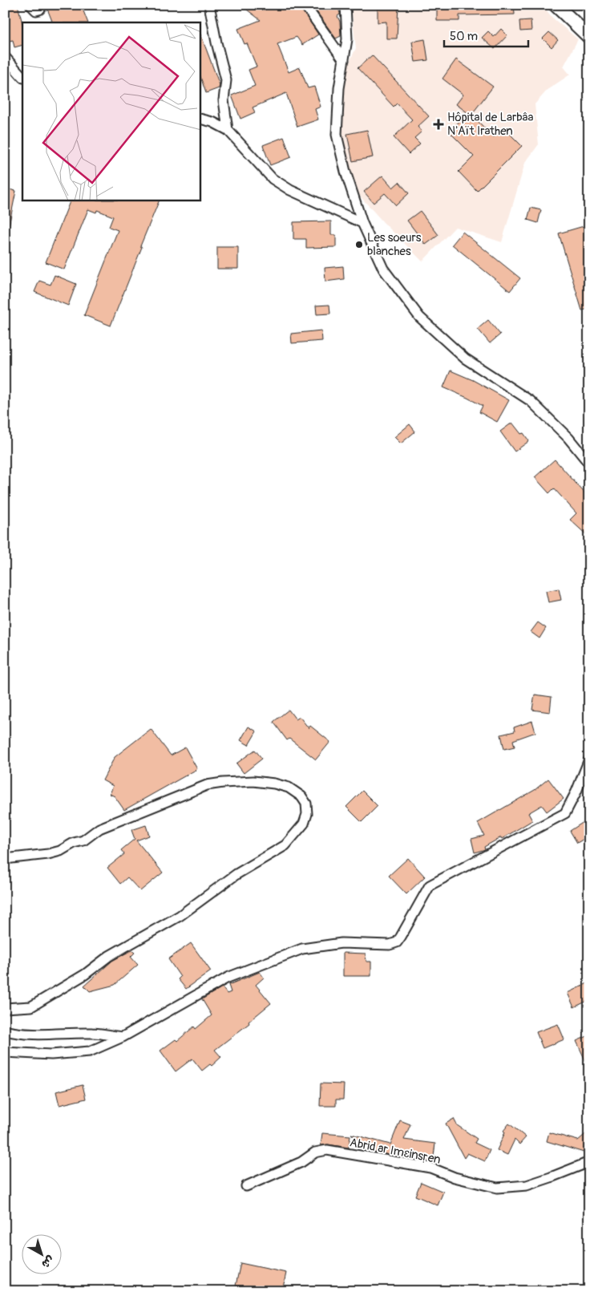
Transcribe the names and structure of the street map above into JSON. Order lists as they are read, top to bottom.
{
  "streets": {
    "street": ["Abrid ar Imɛinsṛen"]
  },
  "places": {
    "health": ["Hôpital de Larbâa N'Aït Irathen"],
    "other": ["Les soeurs blanches"]
  },
  "scale_bar": "50 m",
  "north": "bottom right"
}
